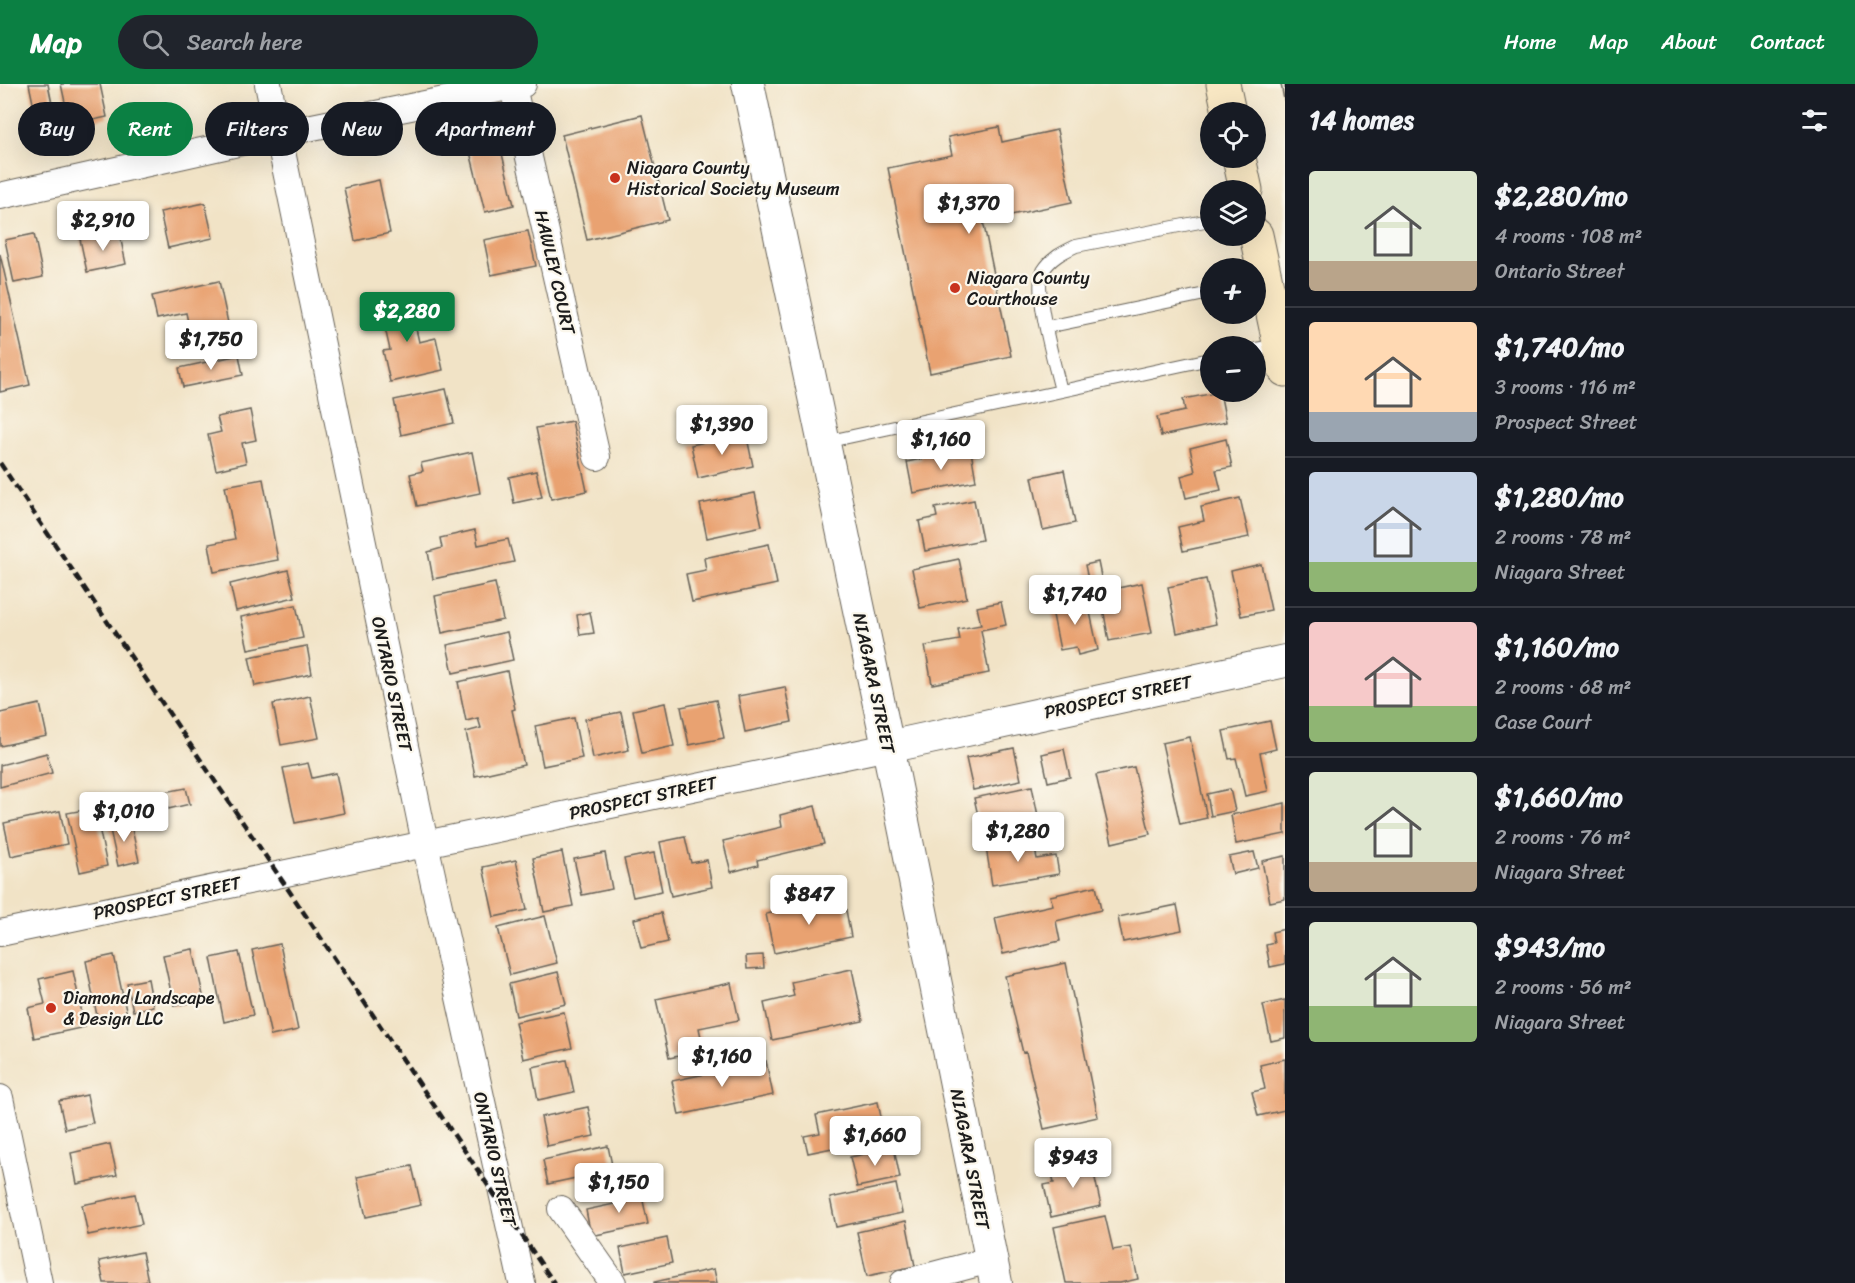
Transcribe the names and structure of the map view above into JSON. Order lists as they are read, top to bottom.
{
  "streets": {
    "street": [
      "HAWLEY COURT",
      "NIAGARA STREET",
      "ONTARIO STREET",
      "PROSPECT STREET"
    ]
  },
  "crossings": [
    ["NIAGARA STREET", "PROSPECT STREET"],
    ["ONTARIO STREET", "PROSPECT STREET"]
  ],
  "places": ["Niagara County Historical Society Museum", "Niagara County Courthouse", "Diamond Landscape & Design LLC"],
  "page": {
    "header": "Map",
    "search": "Search here",
    "nav": [
      "Home",
      "Map",
      "About",
      "Contact"
    ],
    "heading": "14 homes",
    "map_buttons": ["+", "−"],
    "chip": [
      "Buy",
      "Rent",
      "Filters",
      "New",
      "Apartment"
    ],
    "list": [
      {
        "name": "$2,280/mo",
        "note": "4 rooms · 108 m² · Ontario Street"
      },
      {
        "name": "$1,740/mo",
        "note": "3 rooms · 116 m² · Prospect Street"
      },
      {
        "name": "$1,280/mo",
        "note": "2 rooms · 78 m² · Niagara Street"
      },
      {
        "name": "$1,160/mo",
        "note": "2 rooms · 68 m² · Case Court"
      },
      {
        "name": "$1,660/mo",
        "note": "2 rooms · 76 m² · Niagara Street"
      },
      {
        "name": "$943/mo",
        "note": "2 rooms · 56 m² · Niagara Street"
      }
    ],
    "price": [
      "$1,370",
      "$2,910",
      "$2,280",
      "$1,750",
      "$1,390",
      "$1,160",
      "$1,740",
      "$1,010",
      "$1,280",
      "$847",
      "$1,160",
      "$1,660",
      "$943",
      "$1,150"
    ]
  }
}
